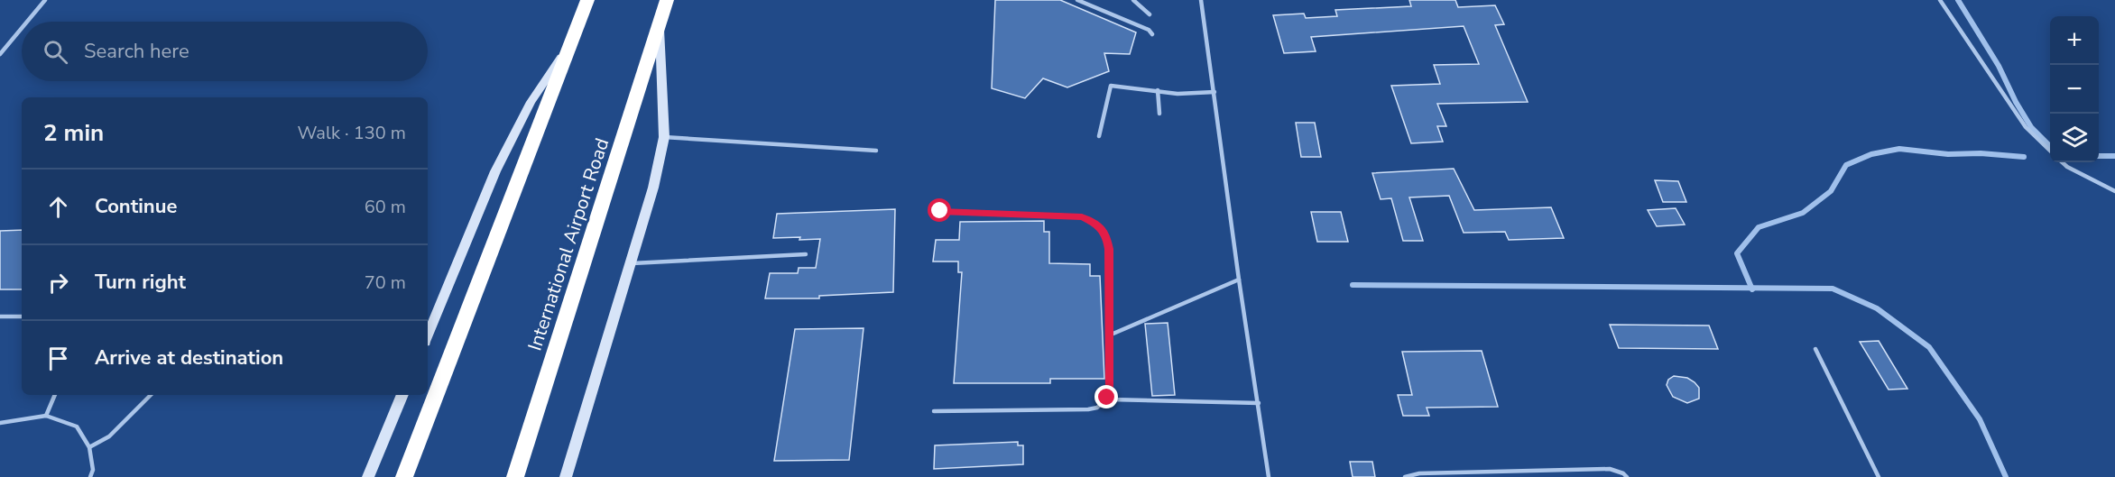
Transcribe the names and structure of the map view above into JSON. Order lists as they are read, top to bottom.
{
  "streets": {
    "highway": ["International Airport Road"]
  },
  "page": {
    "map_buttons": ["+", "−"],
    "search": "Search here",
    "heading": ["2 min", "Walk · 130 m"],
    "list": [
      ["Continue", "60 m"],
      ["Turn right", "70 m"],
      "Arrive at destination"
    ]
  }
}
